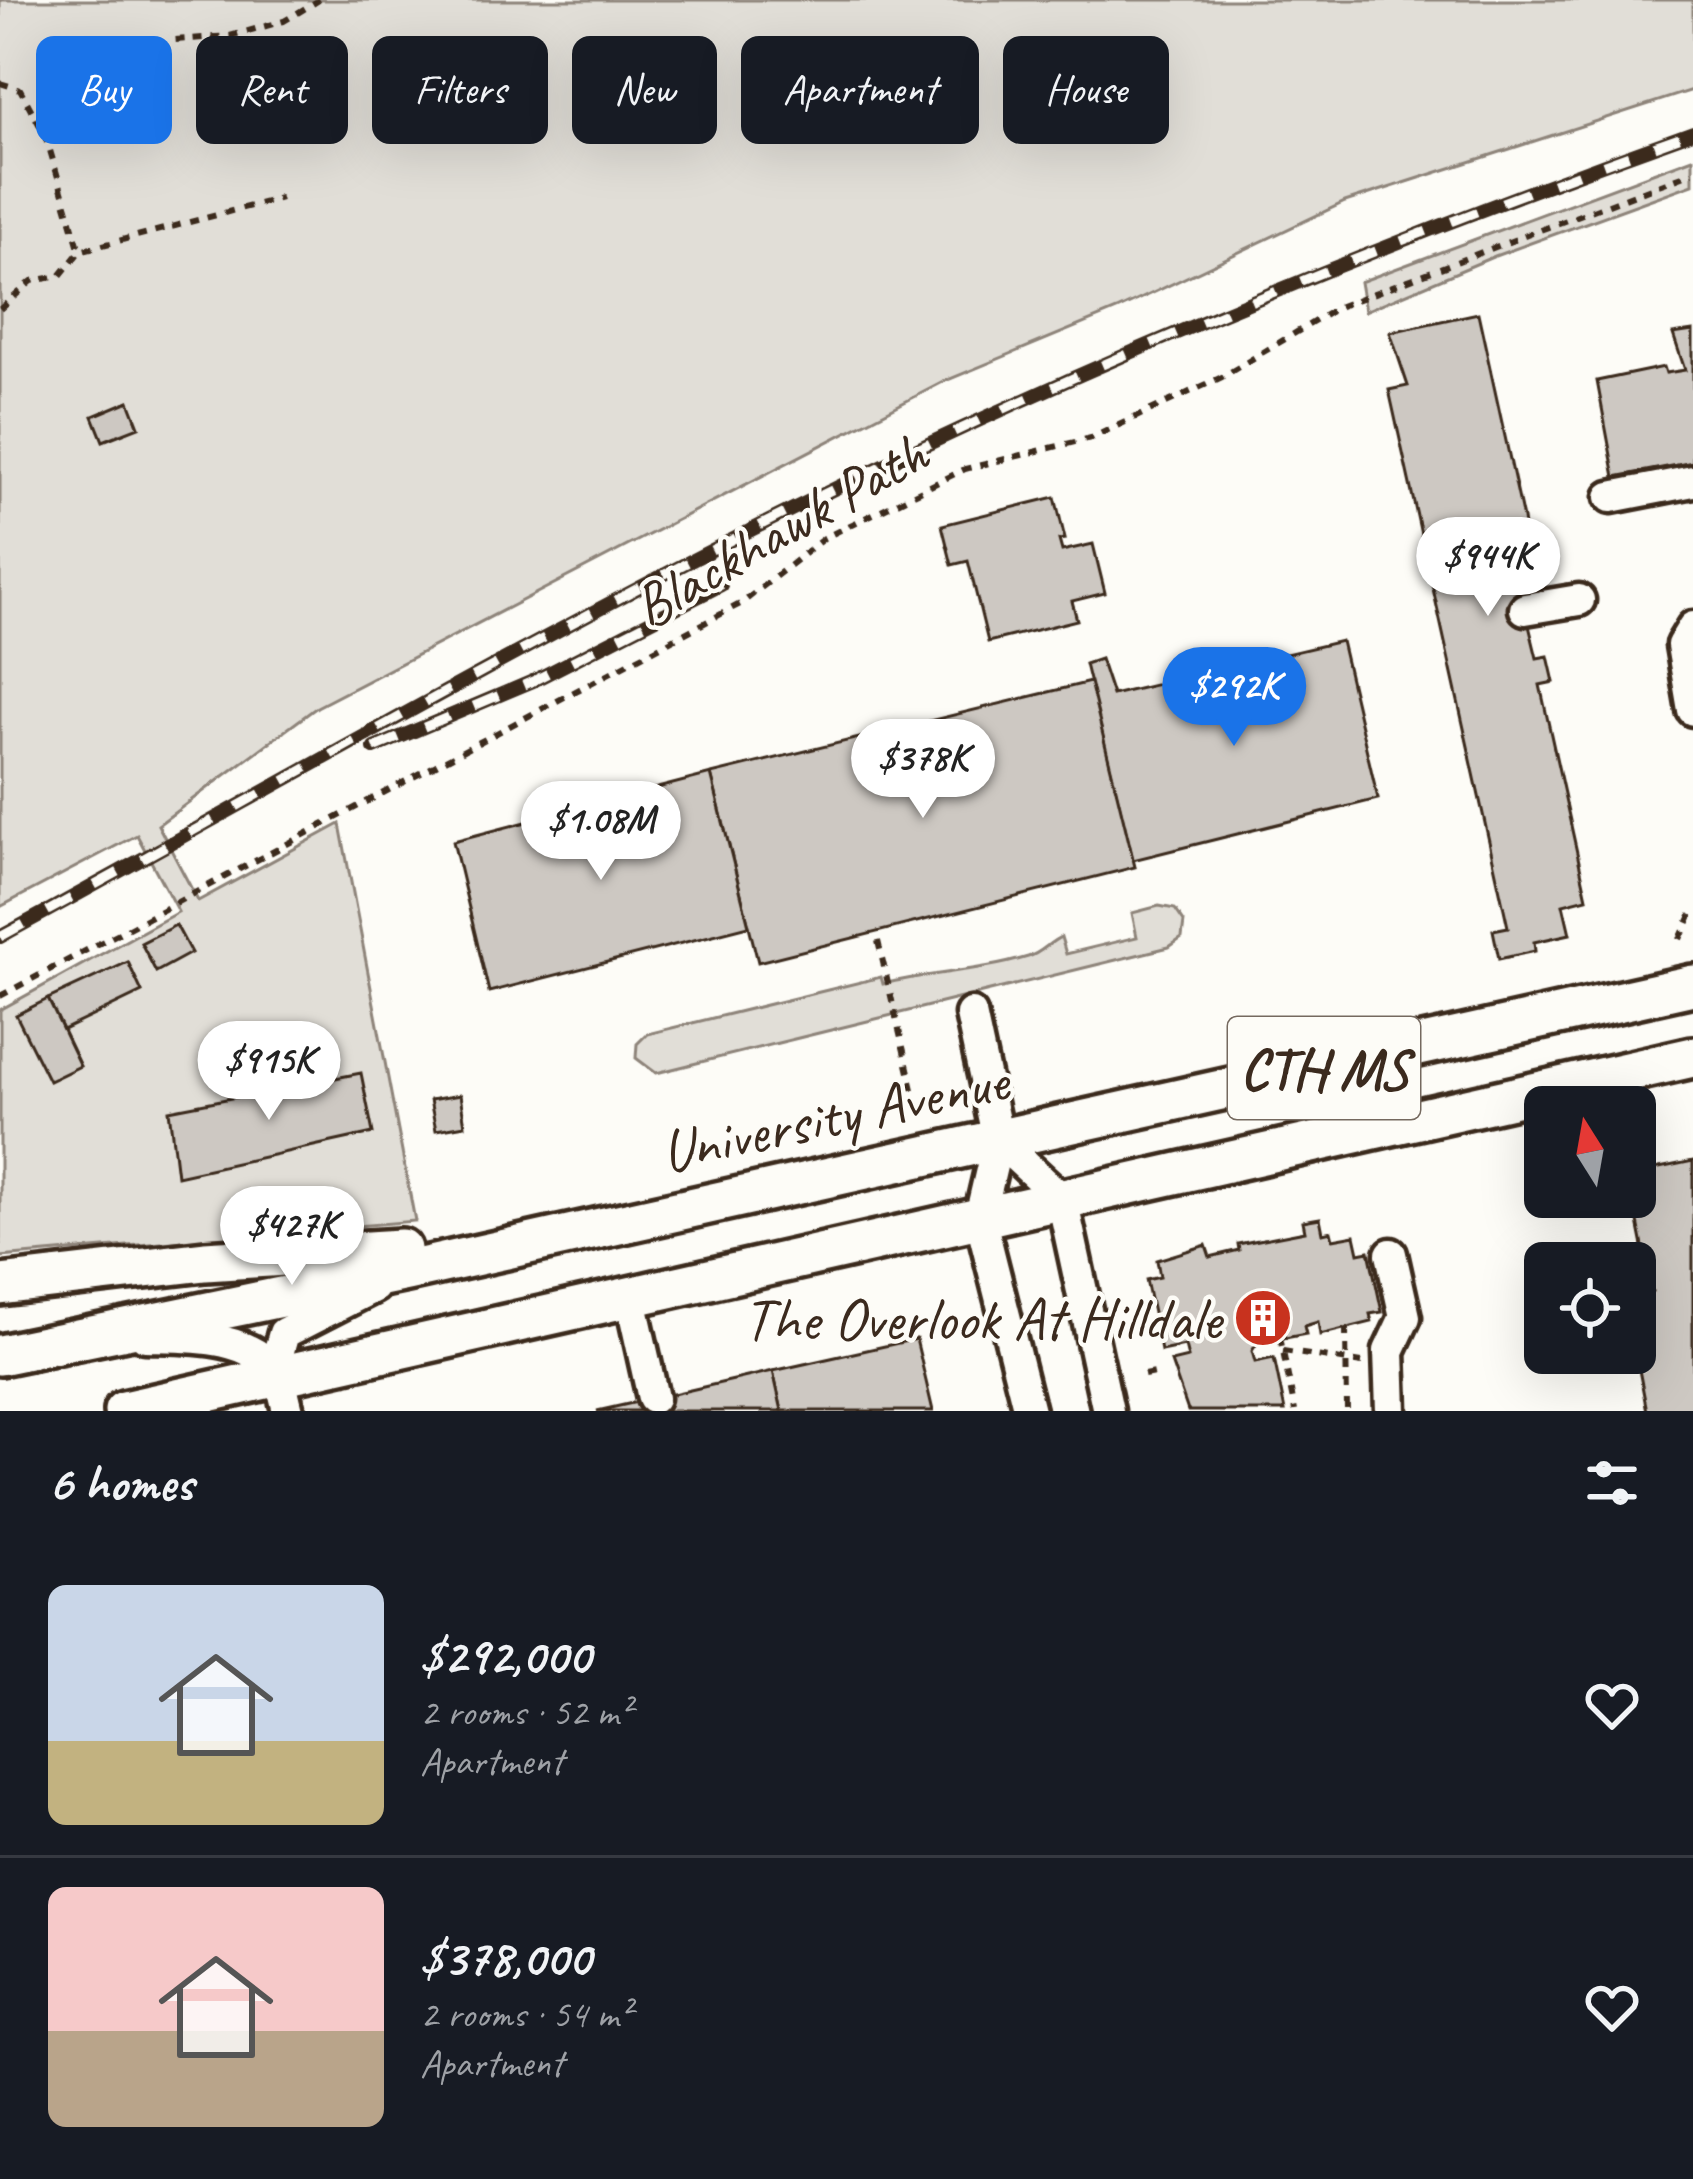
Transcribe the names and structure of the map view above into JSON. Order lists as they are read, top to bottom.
{
  "streets": {
    "main road": ["CTH MS", "University Avenue"],
    "path": ["Blackhawk Path"]
  },
  "places": {
    "building": ["The Overlook At Hilldale"]
  },
  "north": "top",
  "page": {
    "chip": [
      "Buy",
      "Rent",
      "Filters",
      "New",
      "Apartment",
      "House"
    ],
    "price": [
      "$944K",
      "$292K",
      "$378K",
      "$1.08M",
      "$915K",
      "$427K"
    ],
    "heading": "6 homes",
    "list": [
      {
        "name": "$292,000",
        "note": "2 rooms · 52 m² · Apartment"
      },
      {
        "name": "$378,000",
        "note": "2 rooms · 54 m² · Apartment"
      }
    ]
  }
}
